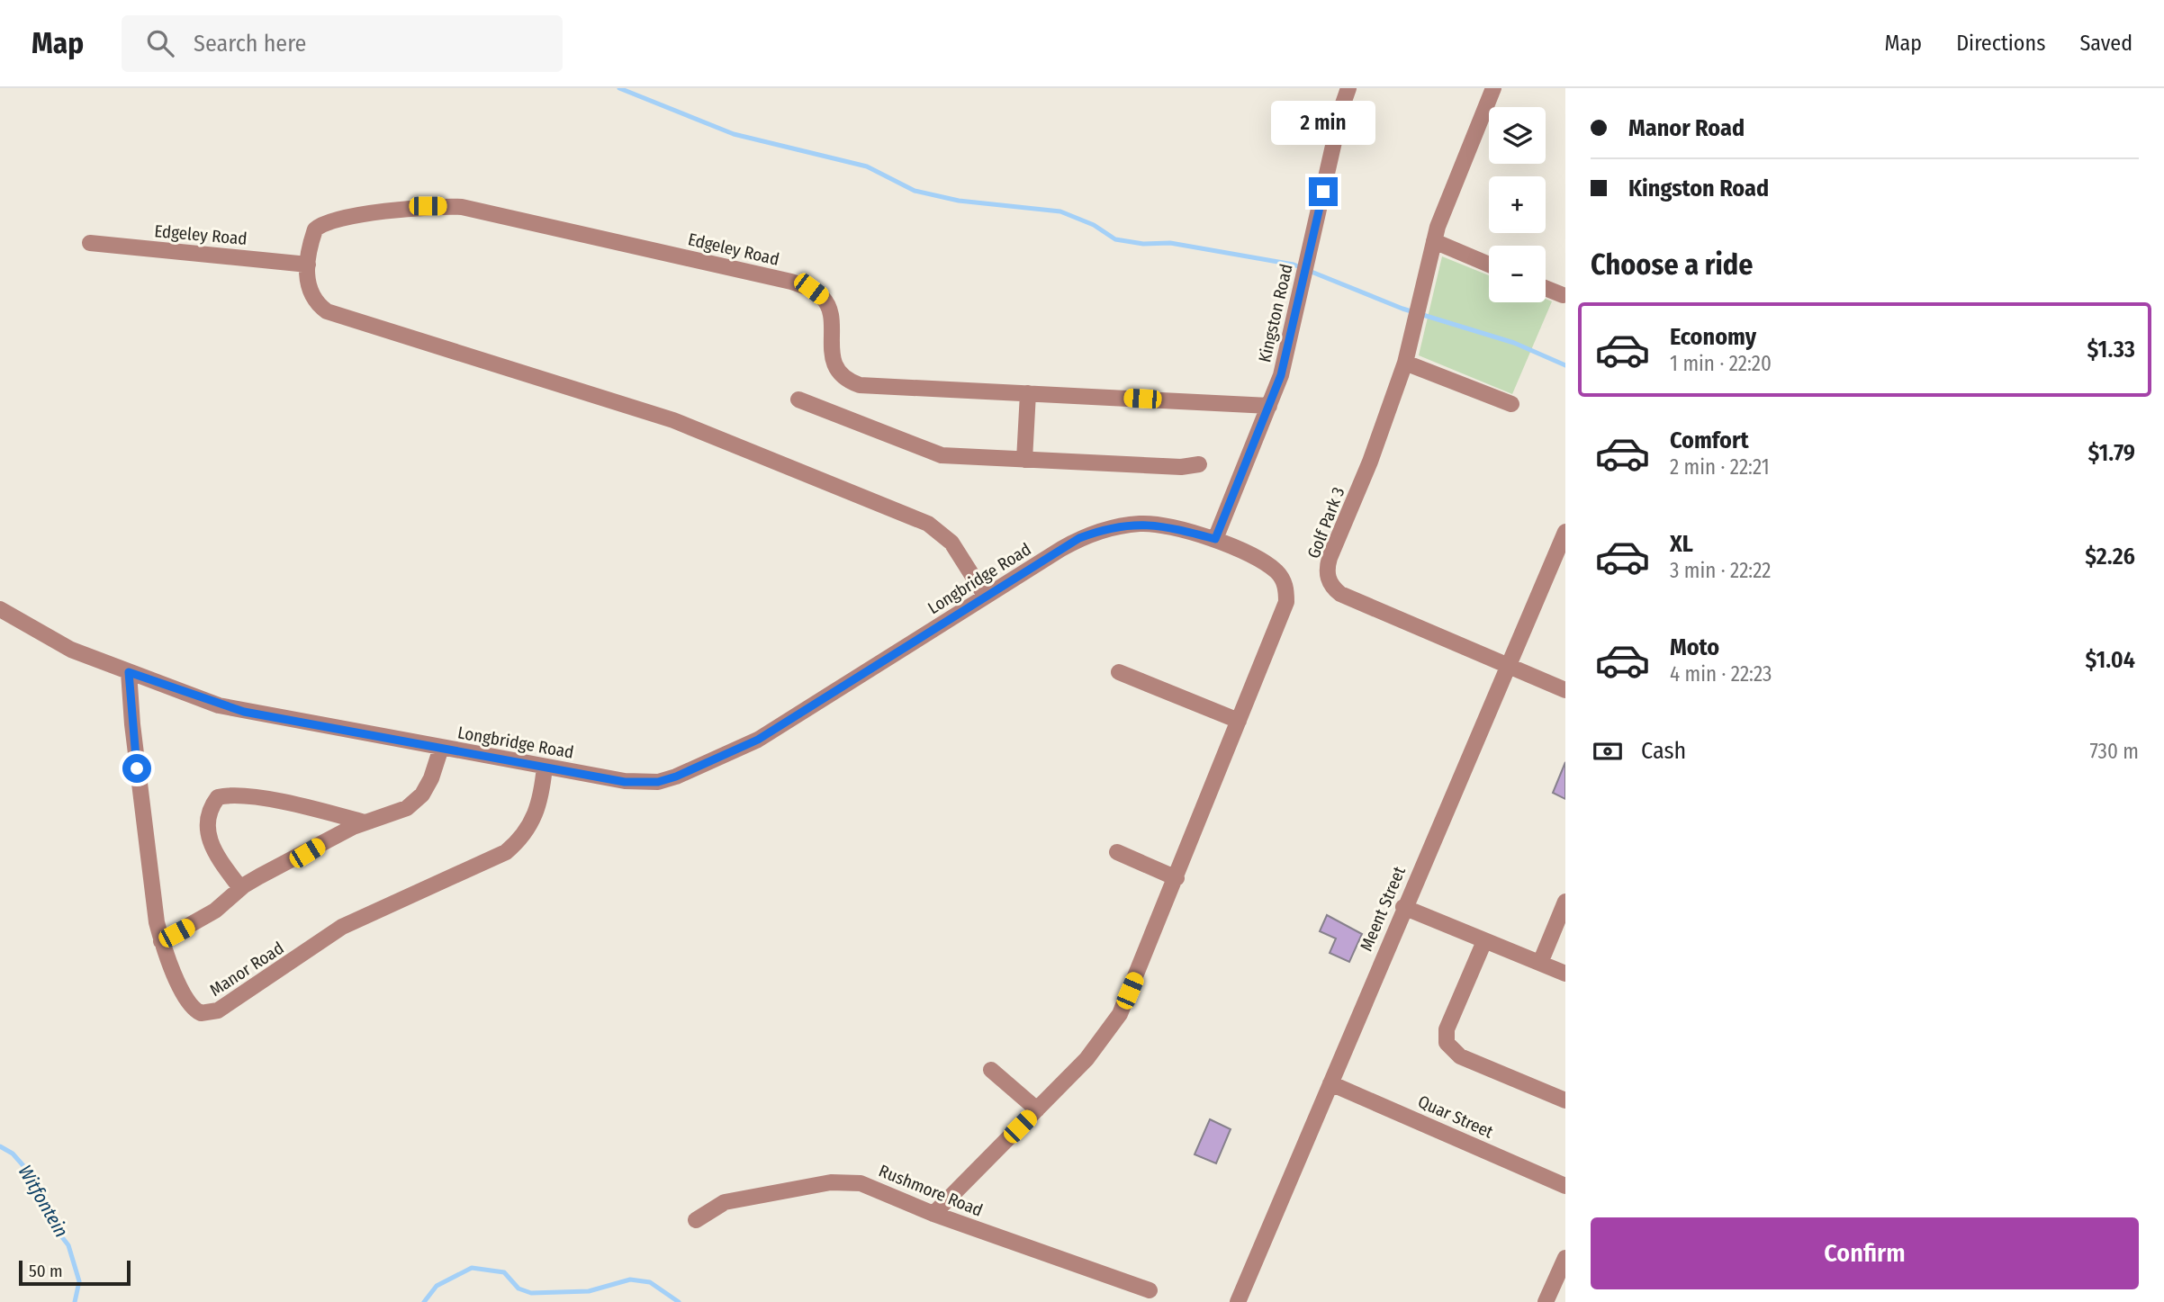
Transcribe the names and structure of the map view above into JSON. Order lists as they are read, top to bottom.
{
  "streets": {
    "street": [
      "Edgeley Road",
      "Kingston Road",
      "Golf Park 3",
      "Longbridge Road",
      "Meent Street",
      "Manor Road",
      "Quar Street",
      "Rushmore Road"
    ]
  },
  "crossings": [
    ["Edgeley Road", "Kingston Road"],
    ["Edgeley Road", "Longbridge Road"],
    ["Kingston Road", "Longbridge Road"],
    ["Golf Park 3", "Meent Street"],
    ["Longbridge Road", "Manor Road"],
    ["Longbridge Road", "Rushmore Road"],
    ["Meent Street", "Quar Street"]
  ],
  "water": ["Witfontein"],
  "scale_bar": "50 m",
  "page": {
    "header": "Map",
    "search": "Search here",
    "nav": ["Map", "Directions", "Saved"],
    "banner": ["Manor Road", "Kingston Road"],
    "bubble": "2 min",
    "map_buttons": ["+", "−"],
    "heading": "Choose a ride",
    "list": [
      {
        "name": "Economy",
        "note": "1 min · 22:20",
        "value": "$1.33"
      },
      {
        "name": "Comfort",
        "note": "2 min · 22:21",
        "value": "$1.79"
      },
      {
        "name": "XL",
        "note": "3 min · 22:22",
        "value": "$2.26"
      },
      {
        "name": "Moto",
        "note": "4 min · 22:23",
        "value": "$1.04"
      }
    ],
    "pay": ["Cash", "730 m"],
    "buttons": "Confirm",
    "scale": "50 m"
  }
}
